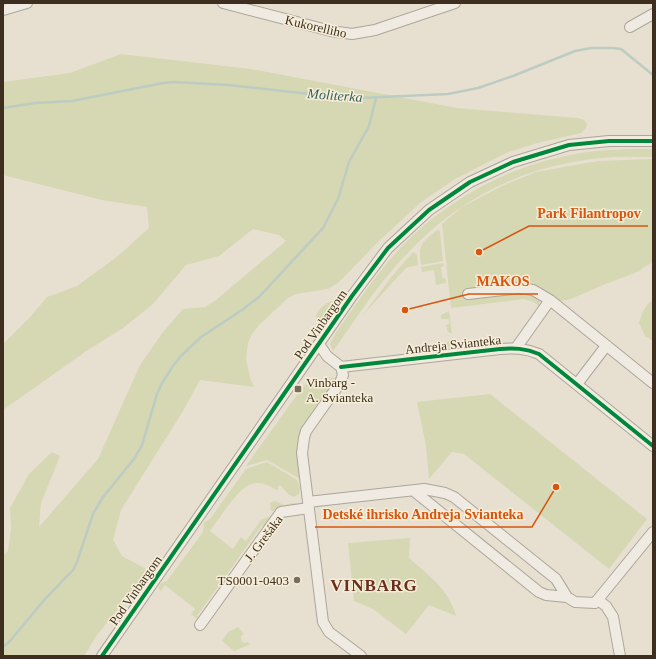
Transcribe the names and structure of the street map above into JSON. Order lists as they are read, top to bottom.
{
  "streets": {
    "street": [
      "Kukorelliho",
      "Pod Vinbargom",
      "Andreja Svianteka",
      "J. Grešáka"
    ]
  },
  "districts": ["VINBARG"],
  "water": ["Moliterka"],
  "places": {
    "other": [
      "Park Filantropov",
      "MAKOS",
      "Detské ihrisko Andreja Svianteka",
      "TS0001-0403"
    ],
    "transit": ["Vinbarg - A. Svianteka"]
  }
}
